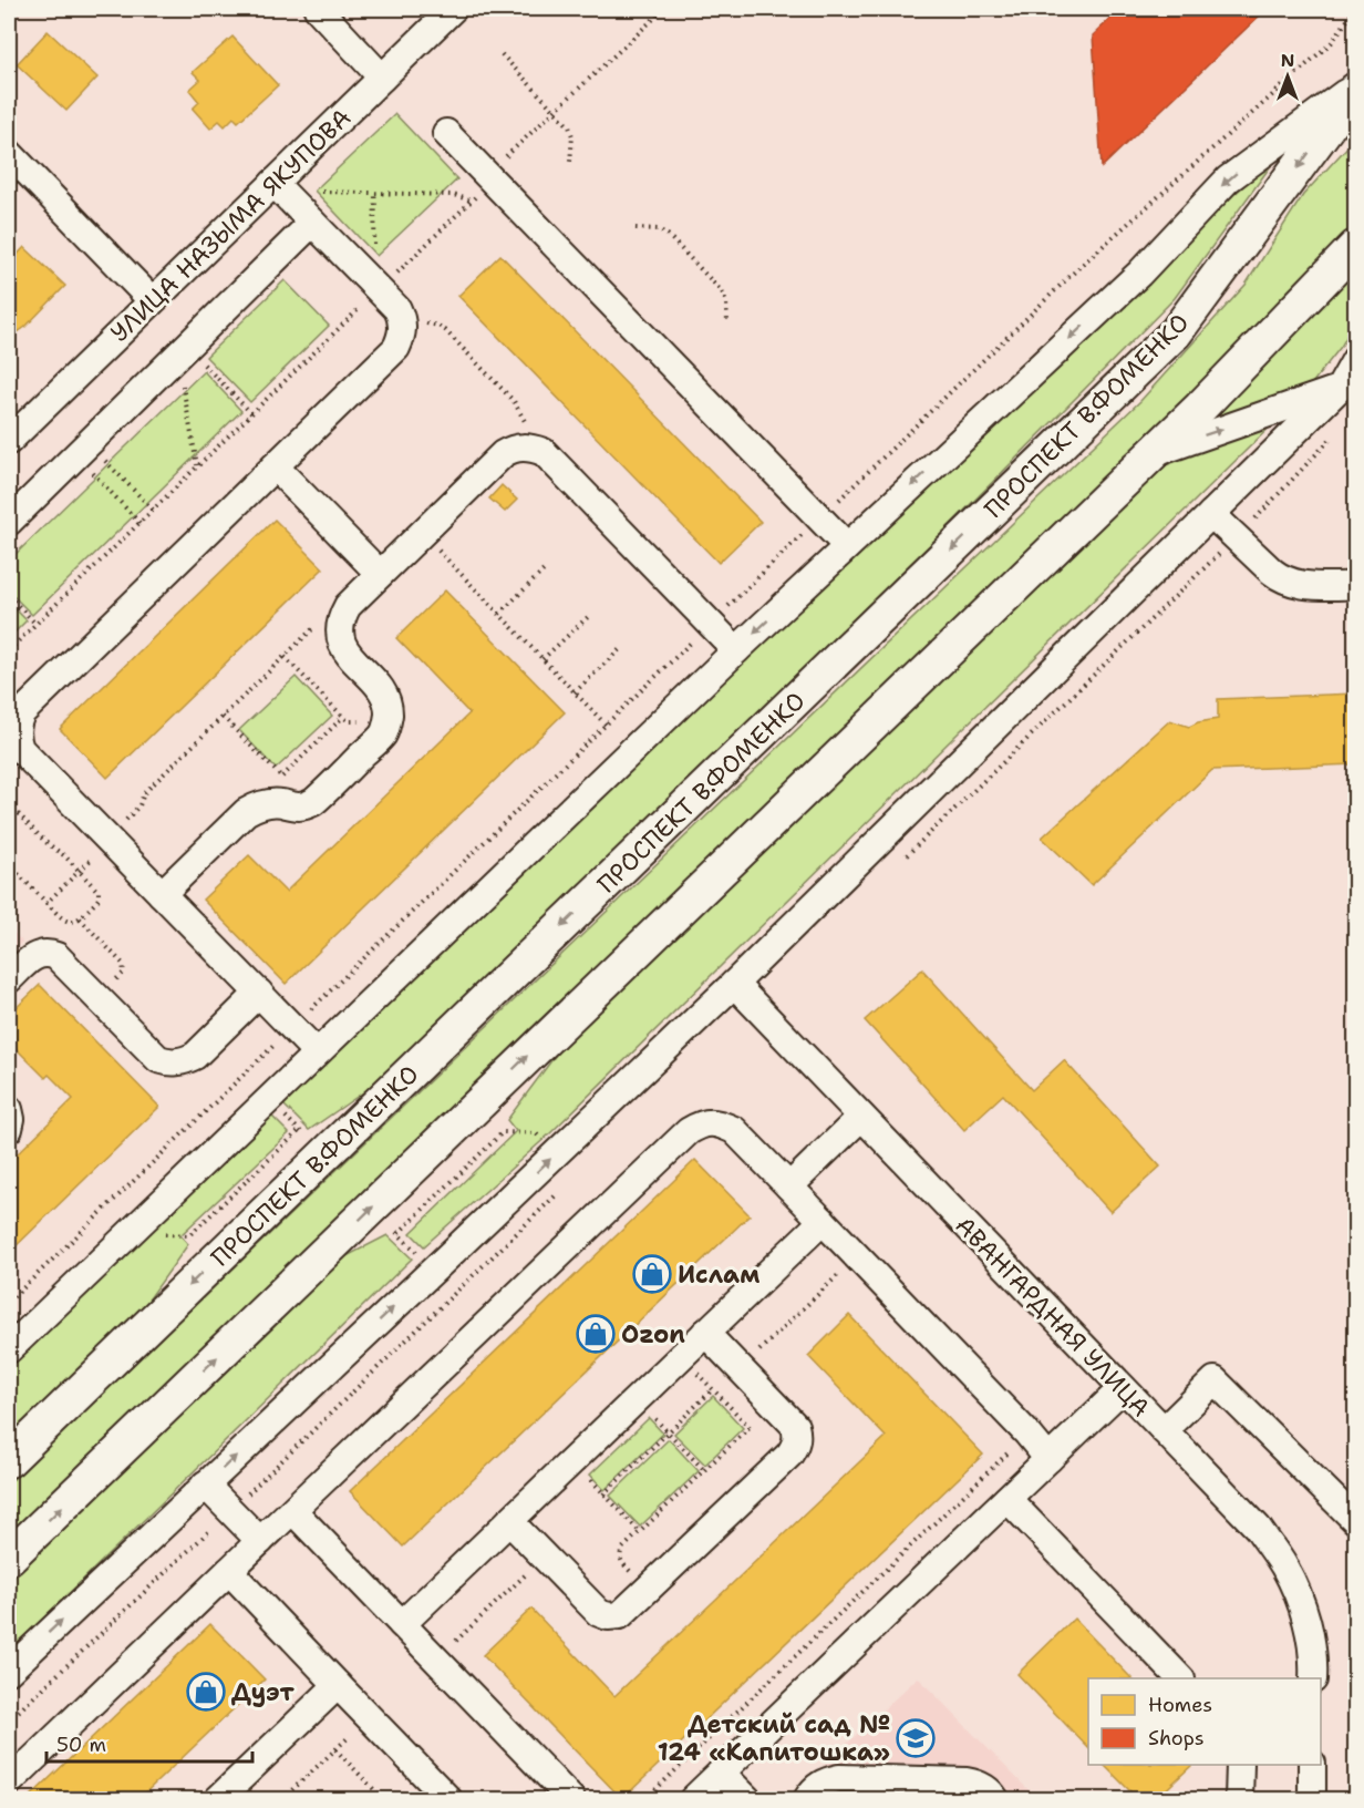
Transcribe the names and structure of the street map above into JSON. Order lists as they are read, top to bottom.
{
  "streets": {
    "main road": ["ПРОСПЕКТ В.ФОМЕНКО"],
    "street": ["УЛИЦА НАЗЫМА ЯКУПОВА", "АВАНГАРДНАЯ УЛИЦА"]
  },
  "places": {
    "shop": ["Ислам", "Ozon", "Дуэт"],
    "school or university": ["Детский сад № 124 «Капитошка»"]
  },
  "legend": ["Homes", "Shops"],
  "scale_bar": "50 m",
  "north": "top"
}
